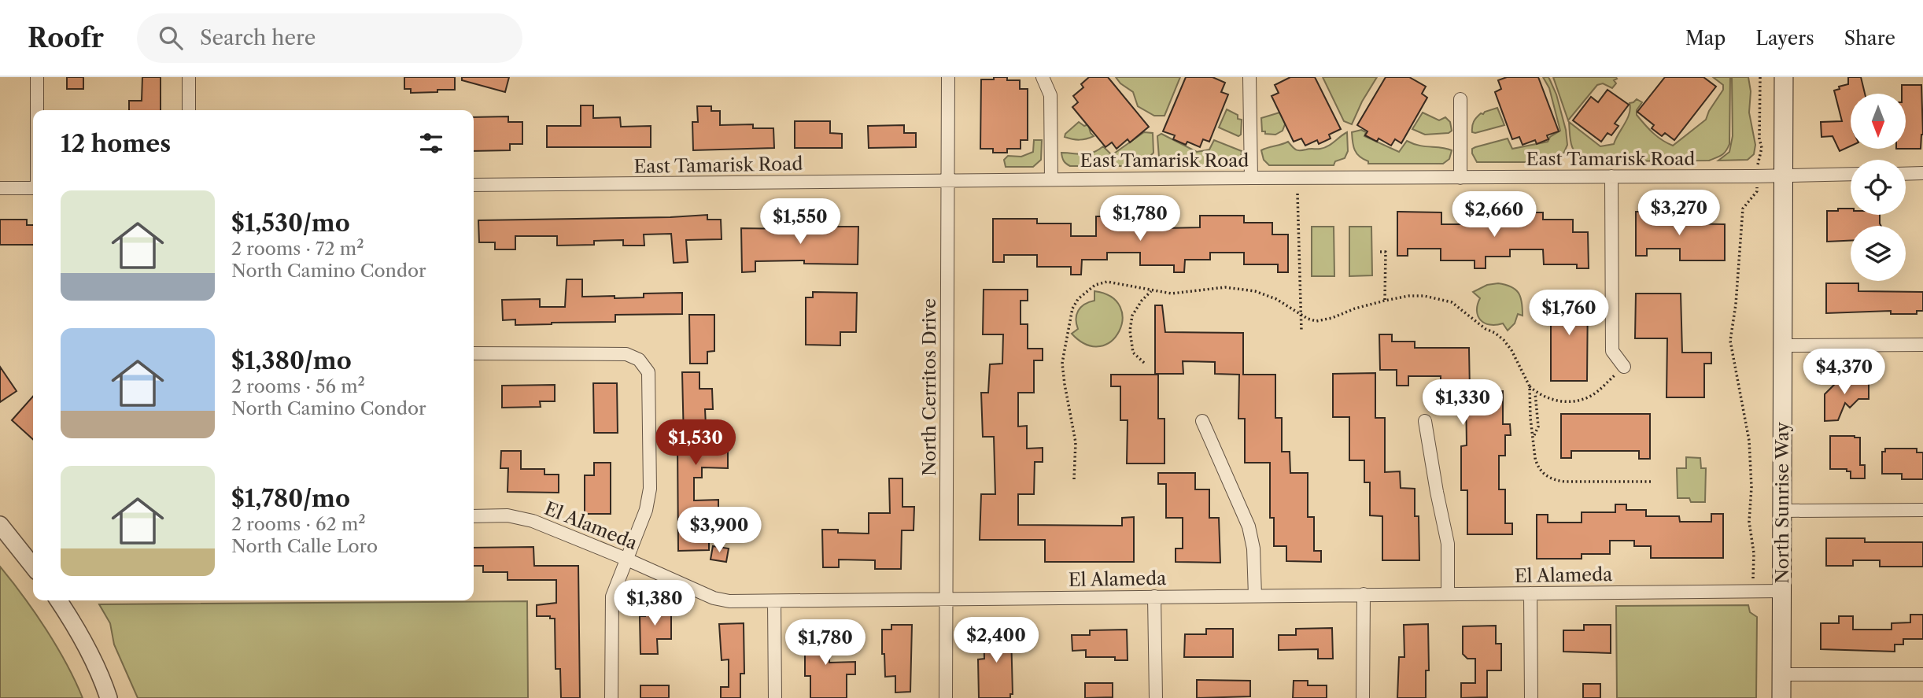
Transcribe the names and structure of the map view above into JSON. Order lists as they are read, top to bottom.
{
  "streets": {
    "main road": ["North Sunrise Way"],
    "street": ["East Tamarisk Road", "North Cerritos Drive", "El Alameda"]
  },
  "crossings": [
    ["East Tamarisk Road", "North Cerritos Drive"],
    ["East Tamarisk Road", "North Sunrise Way"],
    ["North Cerritos Drive", "El Alameda"],
    ["North Sunrise Way", "El Alameda"]
  ],
  "north": "bottom",
  "page": {
    "header": "Roofr",
    "search": "Search here",
    "nav": ["Map", "Layers", "Share"],
    "heading": "12 homes",
    "list": [
      {
        "name": "$1,530/mo",
        "note": "2 rooms · 72 m² · North Camino Condor"
      },
      {
        "name": "$1,380/mo",
        "note": "2 rooms · 56 m² · North Camino Condor"
      },
      {
        "name": "$1,780/mo",
        "note": "2 rooms · 62 m² · North Calle Loro"
      }
    ],
    "price": [
      "$3,270",
      "$2,660",
      "$1,780",
      "$1,550",
      "$1,760",
      "$4,370",
      "$1,330",
      "$1,530",
      "$3,900",
      "$1,380",
      "$2,400",
      "$1,780"
    ]
  }
}
